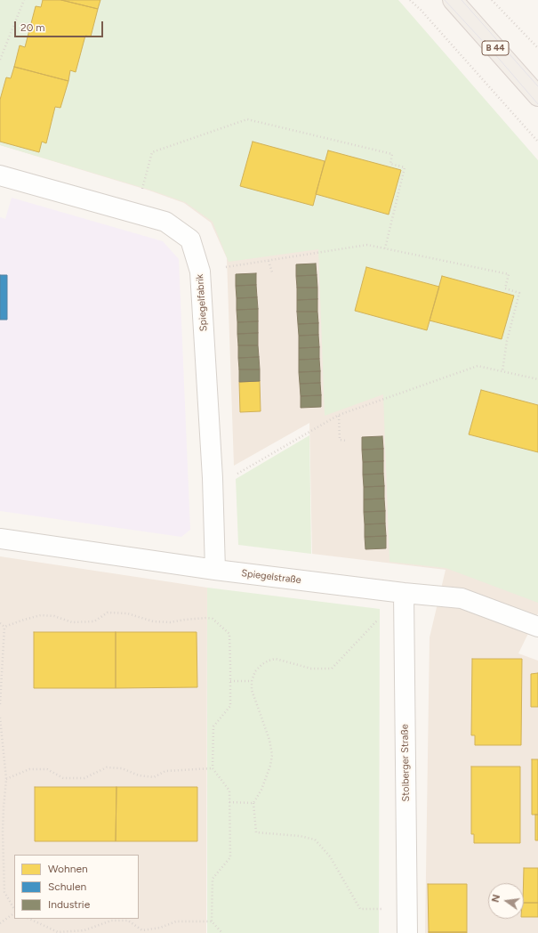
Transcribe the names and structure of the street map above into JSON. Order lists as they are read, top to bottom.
{
  "streets": {
    "main road": ["B 44"],
    "street": ["Spiegelfabrik", "Spiegelstraße", "Stolberger Straße"]
  },
  "crossings": [
    ["Spiegelfabrik", "Spiegelstraße"],
    ["Spiegelstraße", "Stolberger Straße"]
  ],
  "legend": ["Wohnen", "Schulen", "Industrie"],
  "scale_bar": "20 m",
  "north": "left"
}
